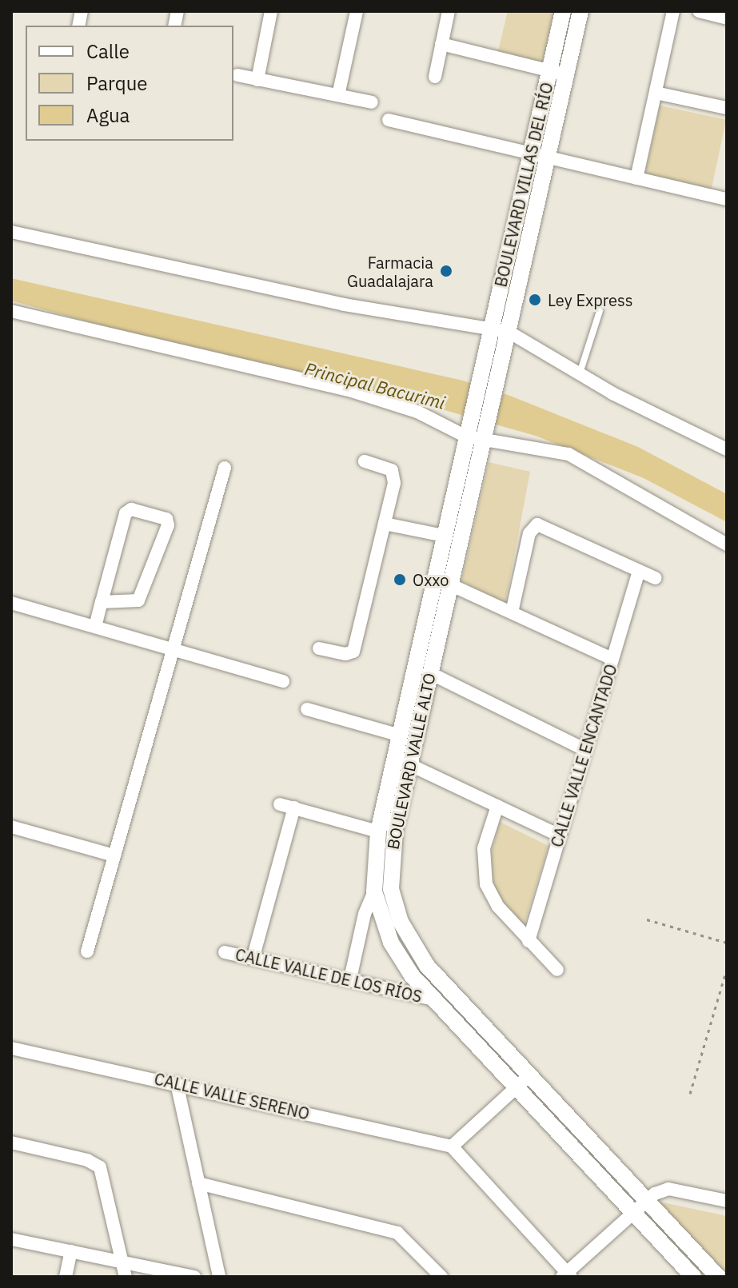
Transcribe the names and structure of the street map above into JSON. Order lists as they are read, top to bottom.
{
  "streets": {
    "street": [
      "BOULEVARD VILLAS DEL RÍO",
      "CALLE VALLE ENCANTADO",
      "BOULEVARD VALLE ALTO",
      "CALLE VALLE DE LOS RÍOS",
      "CALLE VALLE SERENO"
    ]
  },
  "crossings": [
    ["BOULEVARD VILLAS DEL RÍO", "BOULEVARD VALLE ALTO"],
    ["BOULEVARD VALLE ALTO", "CALLE VALLE DE LOS RÍOS"]
  ],
  "water": ["Principal Bacurimi"],
  "places": ["Farmacia Guadalajara", "Ley Express", "Oxxo"],
  "legend": ["Calle", "Parque", "Agua"]
}
